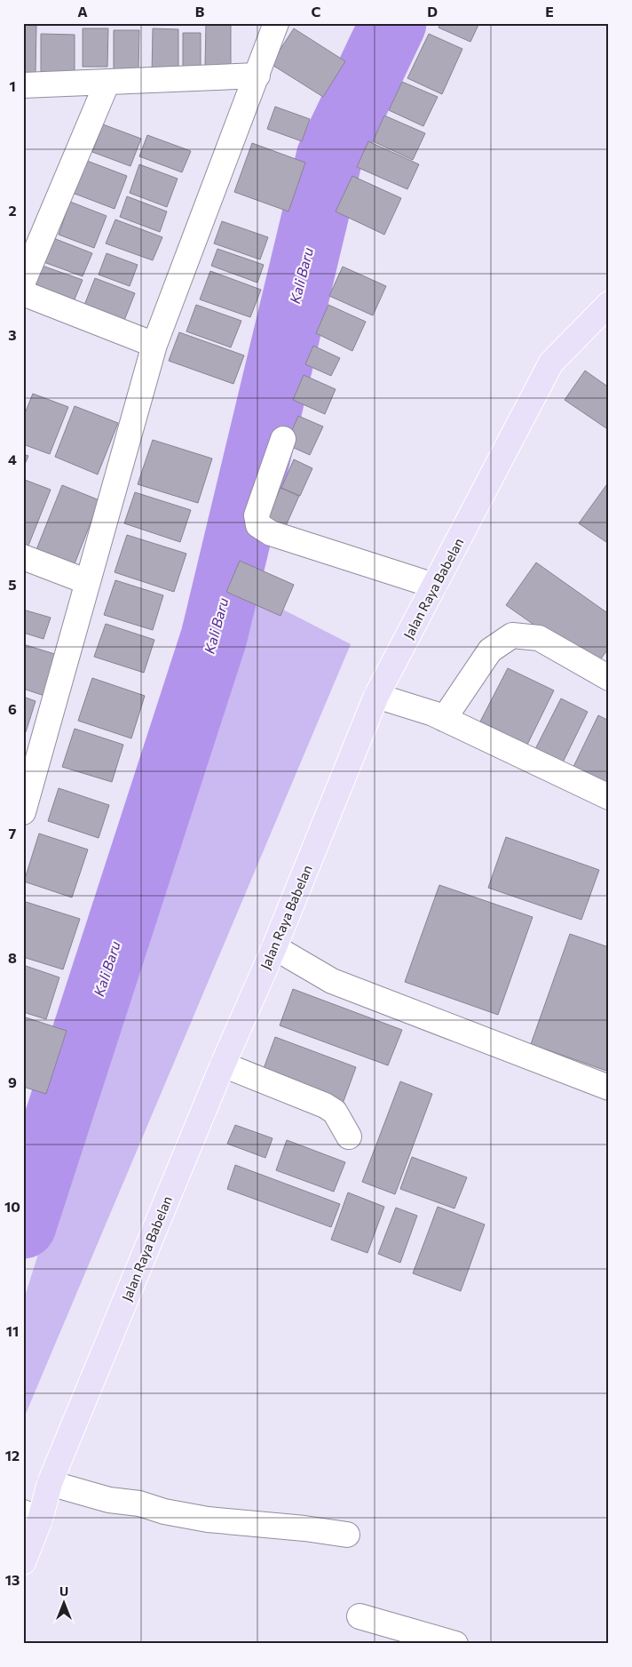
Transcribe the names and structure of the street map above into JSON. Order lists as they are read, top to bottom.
{
  "streets": {
    "main road": ["Jalan Raya Babelan"]
  },
  "water": ["Kali Baru"],
  "north": "top",
  "grid": {
    "columns": [
      "A",
      "B",
      "C",
      "D",
      "E"
    ],
    "rows": [
      "1",
      "2",
      "3",
      "4",
      "5",
      "6",
      "7",
      "8",
      "9",
      "10",
      "11",
      "12",
      "13"
    ]
  }
}
